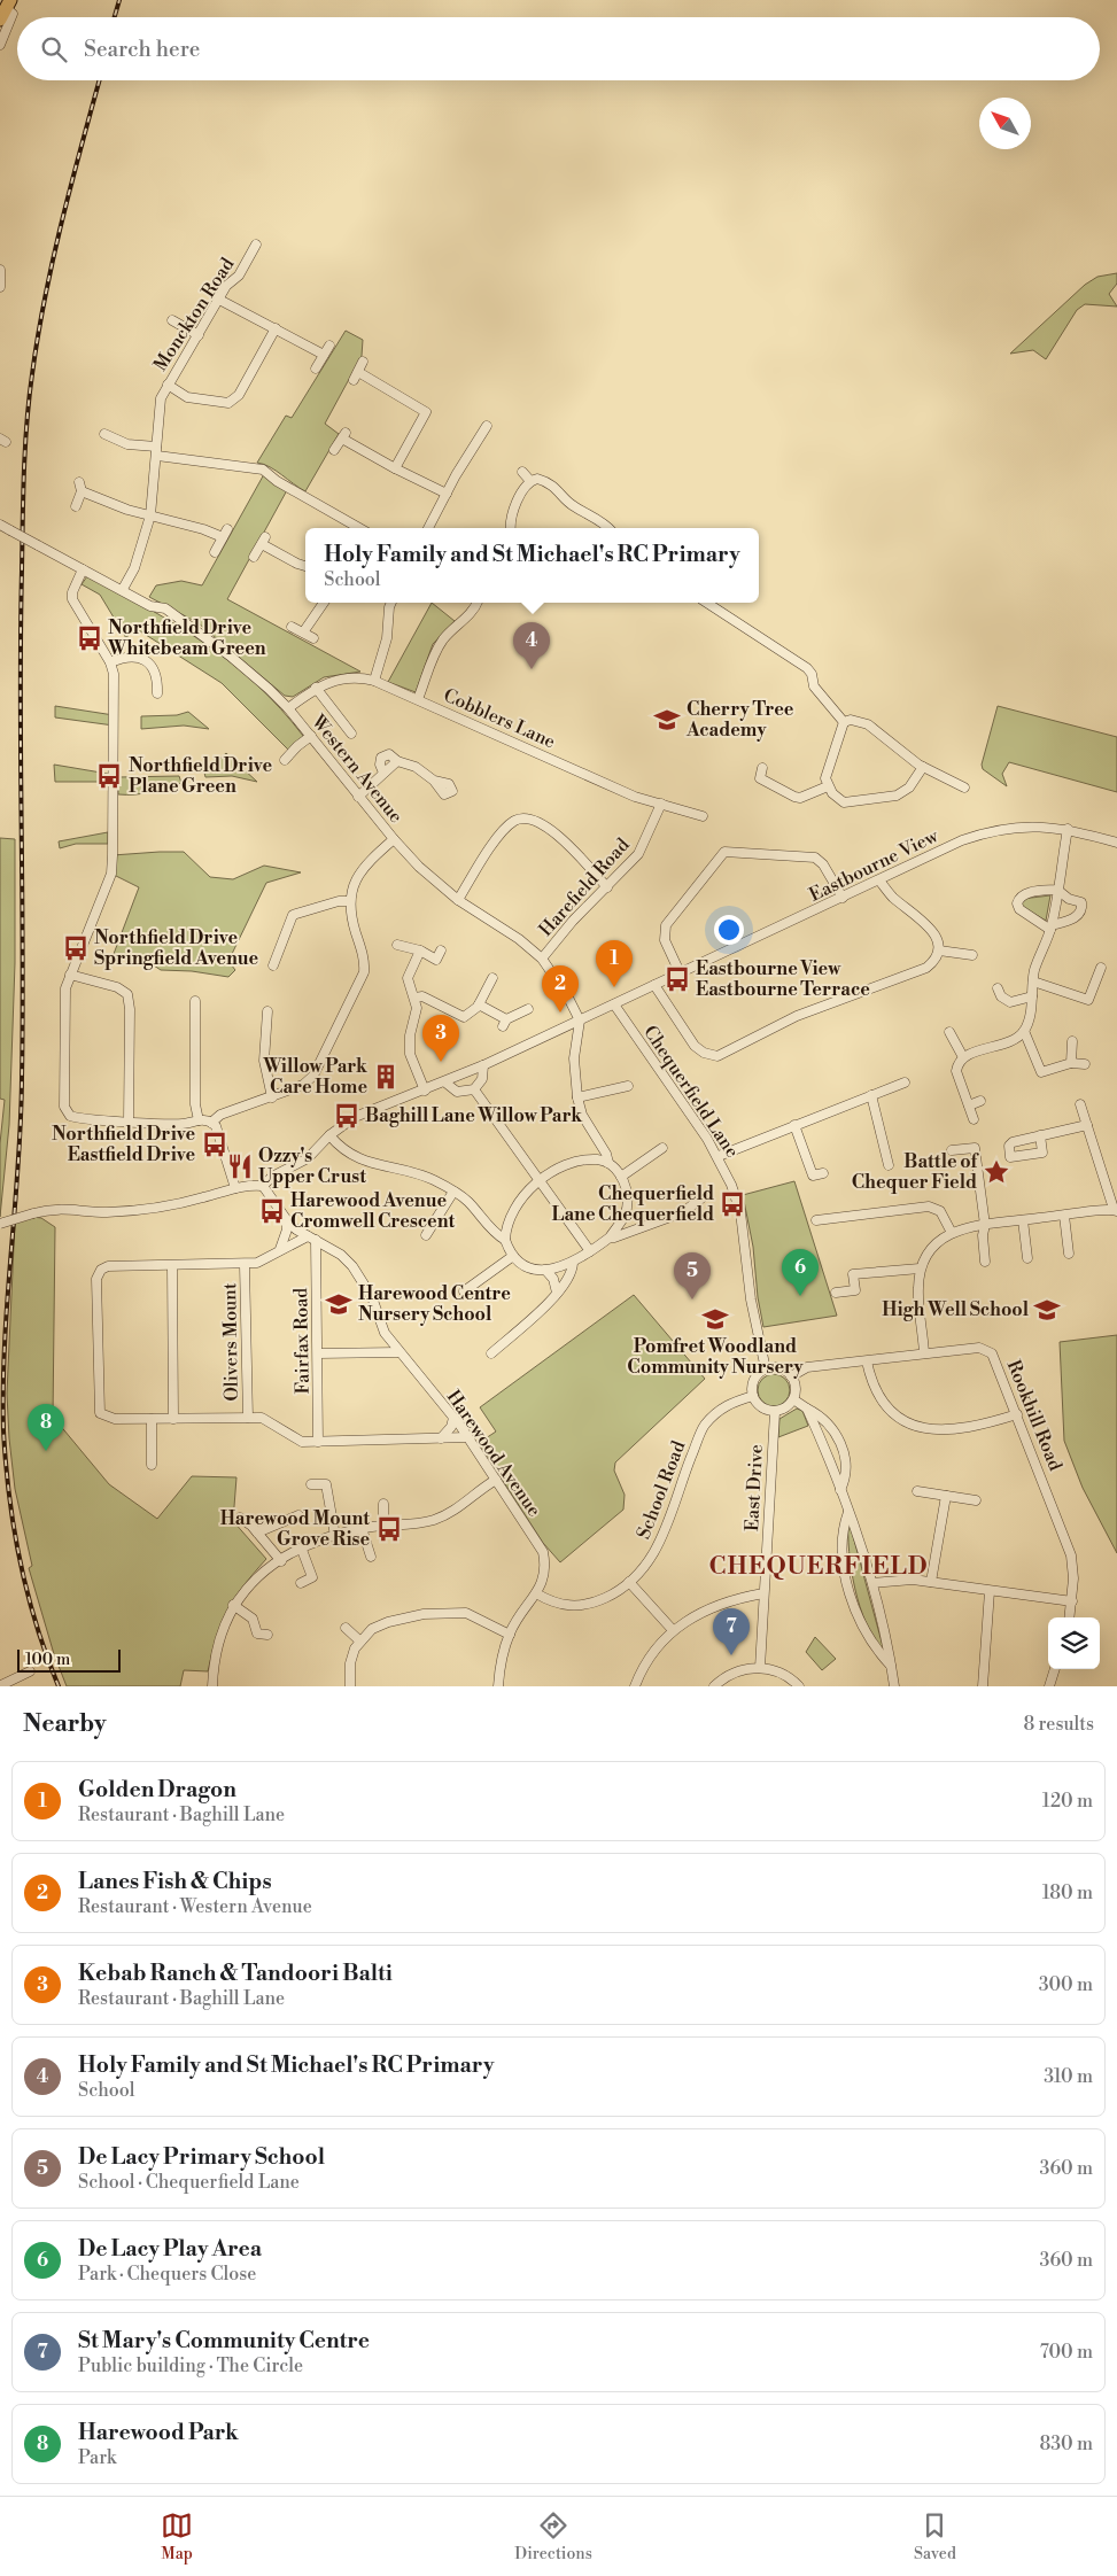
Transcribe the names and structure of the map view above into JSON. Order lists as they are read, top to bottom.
{
  "streets": {
    "street": [
      "Monckton Road",
      "Cobblers Lane",
      "Western Avenue",
      "Eastbourne View",
      "Harefield Road",
      "Chequerfield Lane",
      "Fairfax Road",
      "Olivers Mount",
      "Rookhill Road",
      "Harewood Avenue",
      "East Drive",
      "School Road"
    ]
  },
  "crossings": [
    ["Monckton Road", "Western Avenue"],
    ["Cobblers Lane", "Western Avenue"],
    ["Cobblers Lane", "Harefield Road"],
    ["Western Avenue", "Eastbourne View"],
    ["Western Avenue", "Harefield Road"],
    ["Eastbourne View", "Chequerfield Lane"],
    ["Eastbourne View", "Harewood Avenue"],
    ["Chequerfield Lane", "Rookhill Road"],
    ["Chequerfield Lane", "East Drive"],
    ["Chequerfield Lane", "School Road"],
    ["Fairfax Road", "Harewood Avenue"],
    ["Rookhill Road", "East Drive"],
    ["Rookhill Road", "School Road"],
    ["Harewood Avenue", "School Road"],
    ["East Drive", "School Road"]
  ],
  "districts": ["CHEQUERFIELD"],
  "places": {
    "bus stop": [
      "Northfield Drive Whitebeam Green",
      "Northfield Drive Plane Green",
      "Northfield Drive Springfield Avenue",
      "Eastbourne View Eastbourne Terrace",
      "Baghill Lane Willow Park",
      "Northfield Drive Eastfield Drive",
      "Chequerfield Lane Chequerfield",
      "Harewood Avenue Cromwell Crescent",
      "Harewood Mount Grove Rise"
    ],
    "school or university": [
      "Cherry Tree Academy",
      "Harewood Centre Nursery School",
      "High Well School",
      "Pomfret Woodland Community Nursery"
    ],
    "building": ["Willow Park Care Home"],
    "restaurant": ["Ozzy's Upper Crust"],
    "place": ["Battle of Chequer Field"]
  },
  "scale_bar": "100 m",
  "north": "top left",
  "page": {
    "search": "Search here",
    "popup": ["Holy Family and St Michael's RC Primary", "School"],
    "pins": [
      "4",
      "1",
      "2",
      "3",
      "6",
      "5",
      "8",
      "7"
    ],
    "scale": "100 m",
    "heading": ["Nearby", "8 results"],
    "list": [
      {
        "mark": "1",
        "name": "Golden Dragon",
        "note": "Restaurant · Baghill Lane",
        "value": "120 m"
      },
      {
        "mark": "2",
        "name": "Lanes Fish & Chips",
        "note": "Restaurant · Western Avenue",
        "value": "180 m"
      },
      {
        "mark": "3",
        "name": "Kebab Ranch & Tandoori Balti",
        "note": "Restaurant · Baghill Lane",
        "value": "300 m"
      },
      {
        "mark": "4",
        "name": "Holy Family and St Michael's RC Primary",
        "note": "School",
        "value": "310 m"
      },
      {
        "mark": "5",
        "name": "De Lacy Primary School",
        "note": "School · Chequerfield Lane",
        "value": "360 m"
      },
      {
        "mark": "6",
        "name": "De Lacy Play Area",
        "note": "Park · Chequers Close",
        "value": "360 m"
      },
      {
        "mark": "7",
        "name": "St Mary's Community Centre",
        "note": "Public building · The Circle",
        "value": "700 m"
      },
      {
        "mark": "8",
        "name": "Harewood Park",
        "note": "Park",
        "value": "830 m"
      }
    ],
    "nav": ["Map", "Directions", "Saved"]
  }
}
